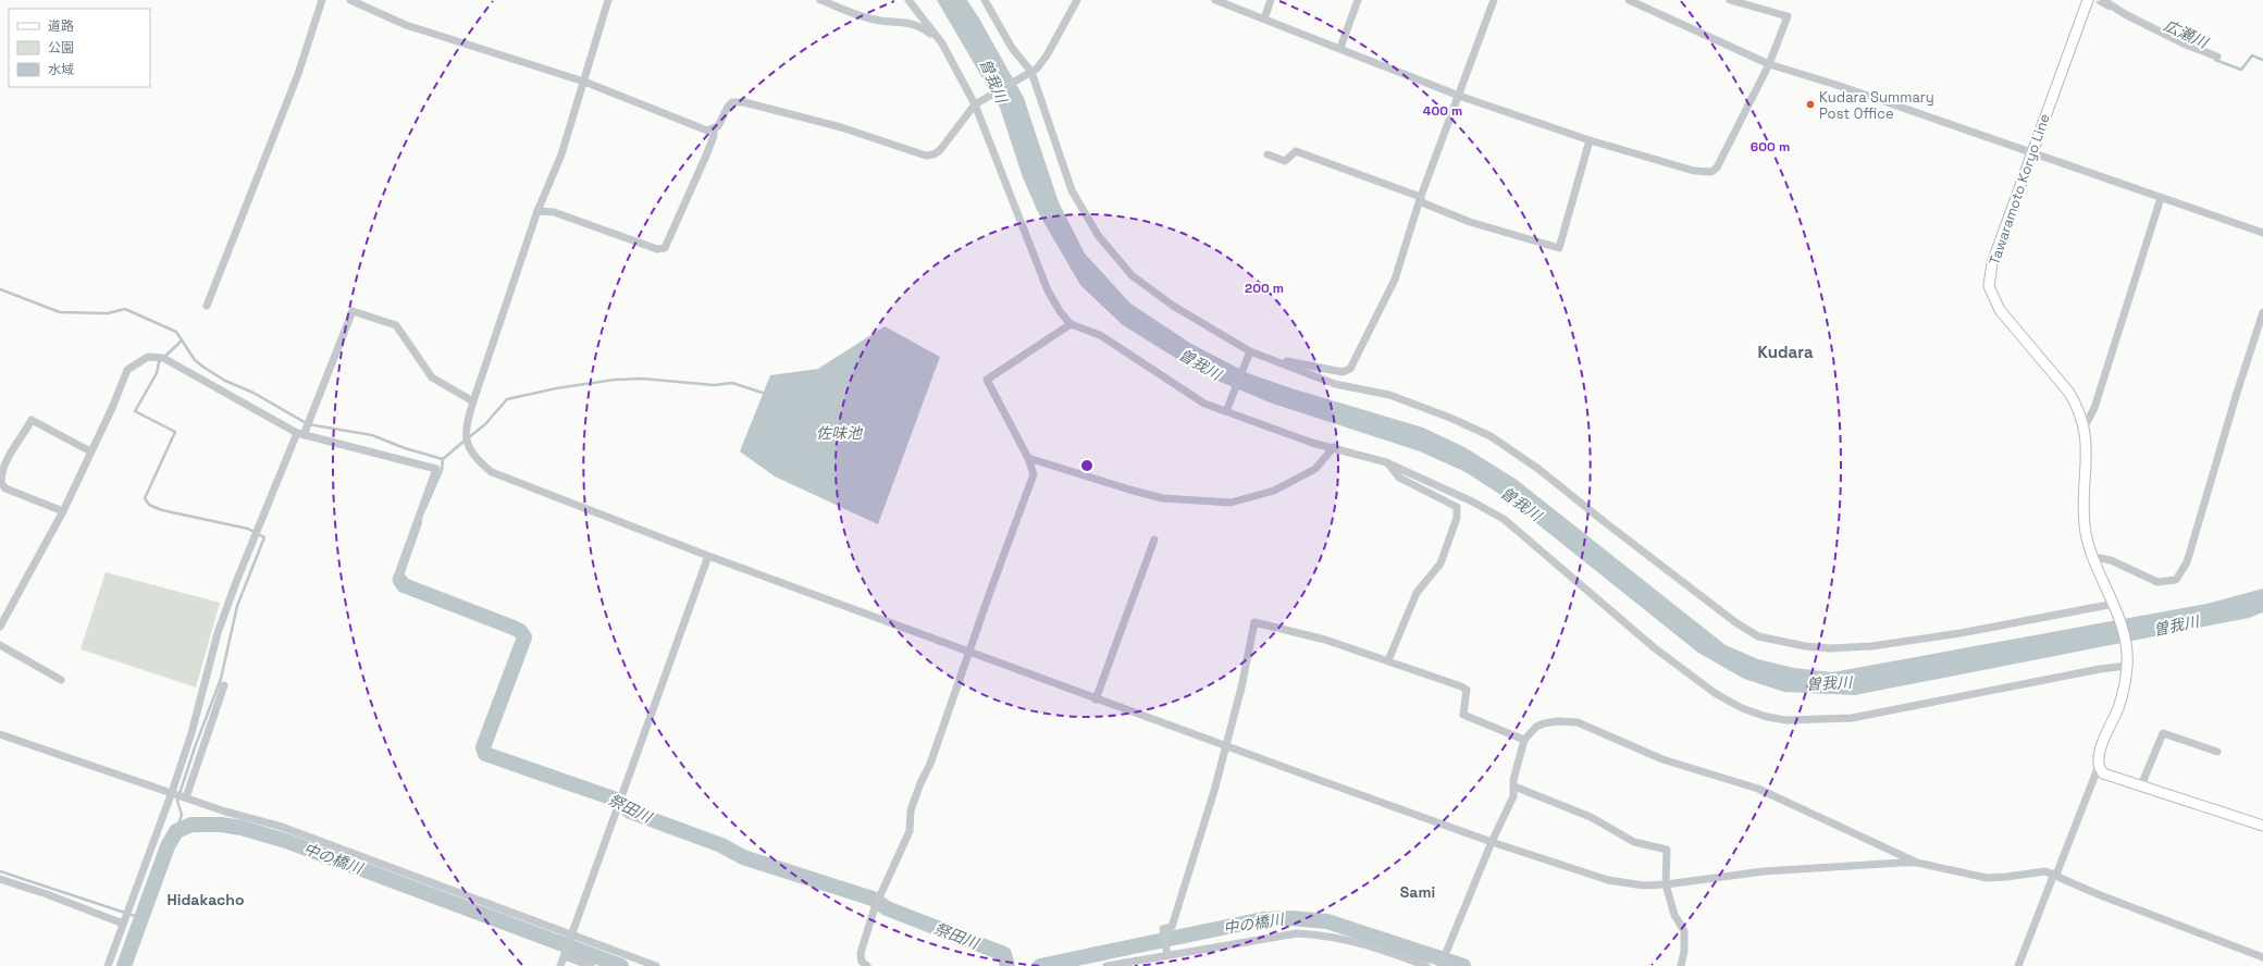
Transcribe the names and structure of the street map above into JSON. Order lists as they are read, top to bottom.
{
  "streets": {
    "main road": ["Tawaramoto Koryo Line"]
  },
  "districts": ["Kudara", "Sami", "Hidakacho"],
  "water": [
    "広瀬川",
    "曽我川",
    "佐味池",
    "祭田川",
    "中の橋川"
  ],
  "places": ["Kudara Summary Post Office"],
  "legend": ["道路", "公園", "水域"],
  "rings": ["400 m", "600 m", "200 m"]
}
